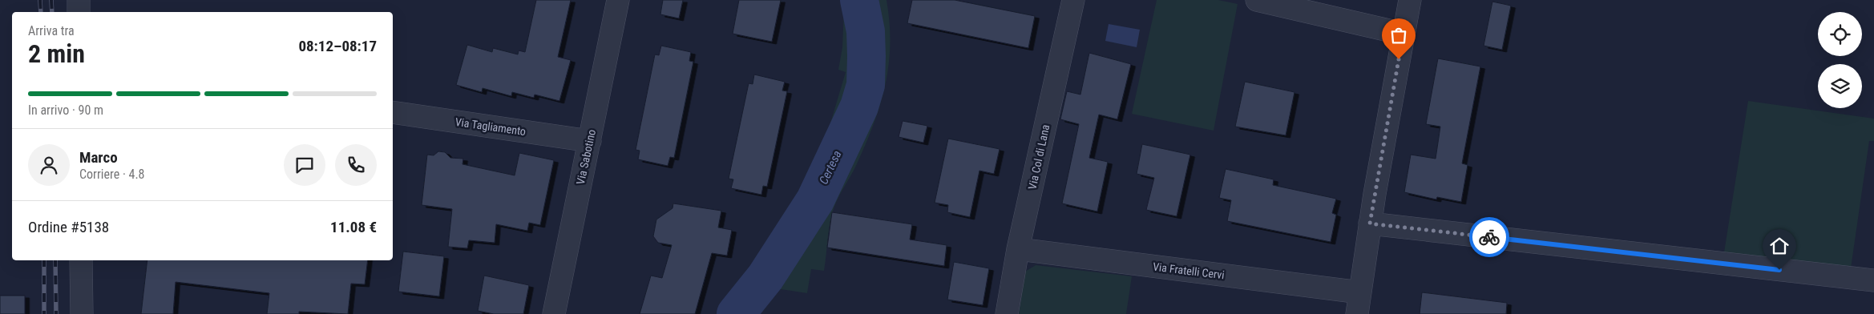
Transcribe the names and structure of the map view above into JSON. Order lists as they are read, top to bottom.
{
  "streets": {
    "street": [
      "Via Tagliamento",
      "Via Sabotino",
      "Via Col di Lana",
      "Via Fratelli Cervi"
    ]
  },
  "crossings": [
    ["Via Tagliamento", "Via Sabotino"],
    ["Via Col di Lana", "Via Fratelli Cervi"]
  ],
  "water": ["Certesa"],
  "page": {
    "heading": ["2 min", "Arriva tra", "08:12–08:17"],
    "panel": [
      "Marco",
      "Corriere · 4.8",
      "Ordine #5138",
      "11.08 €"
    ],
    "bar": "In arrivo · 90 m"
  }
}
